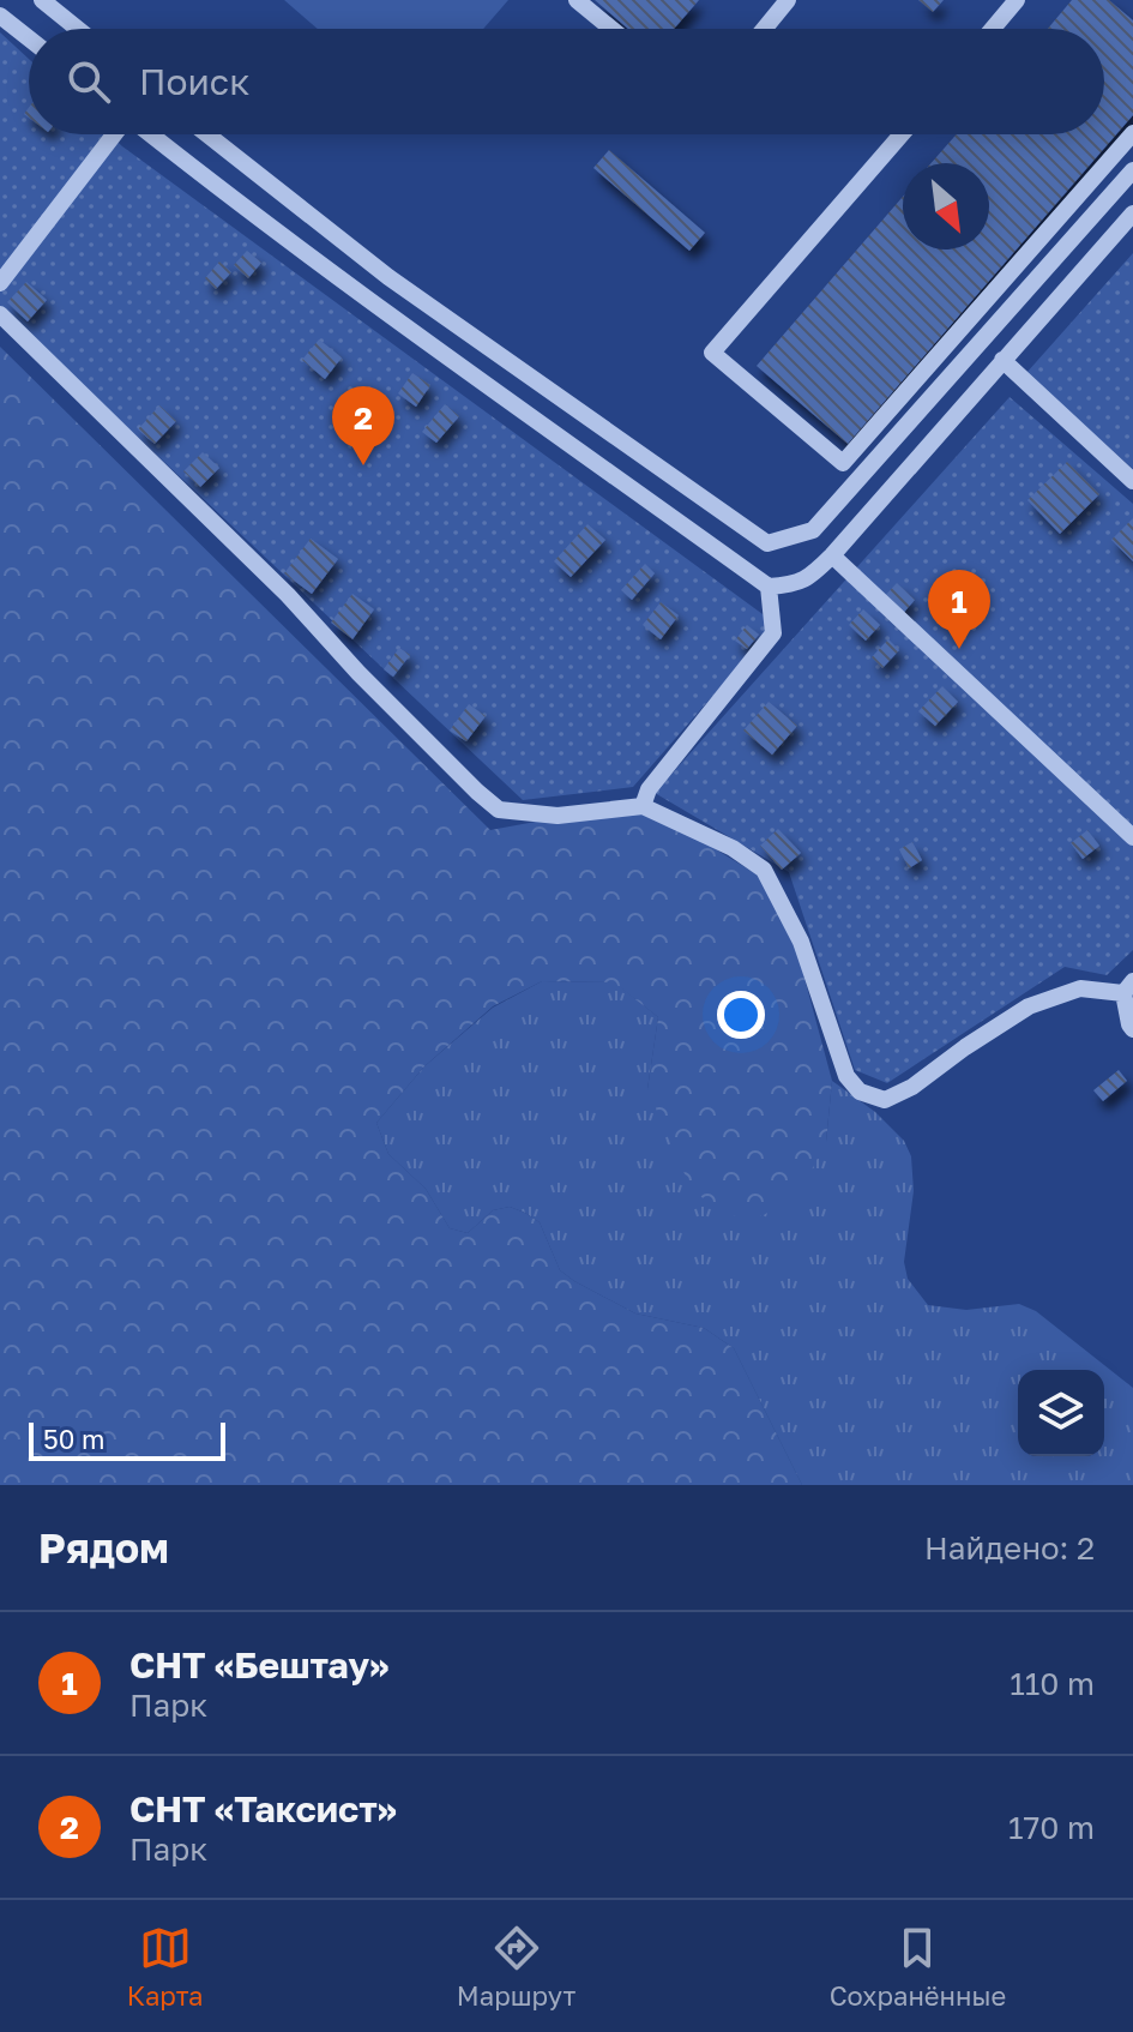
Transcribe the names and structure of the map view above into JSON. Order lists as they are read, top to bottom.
{
  "scale_bar": "50 m",
  "north": "bottom right",
  "page": {
    "search": "Поиск",
    "pins": ["2", "1"],
    "scale": "50 m",
    "heading": ["Рядом", "Найдено: 2"],
    "list": [
      {
        "mark": "1",
        "name": "СНТ «Бештау»",
        "note": "Парк",
        "value": "110 m"
      },
      {
        "mark": "2",
        "name": "СНТ «Таксист»",
        "note": "Парк",
        "value": "170 m"
      }
    ],
    "nav": ["Карта", "Маршрут", "Сохранённые"]
  }
}
